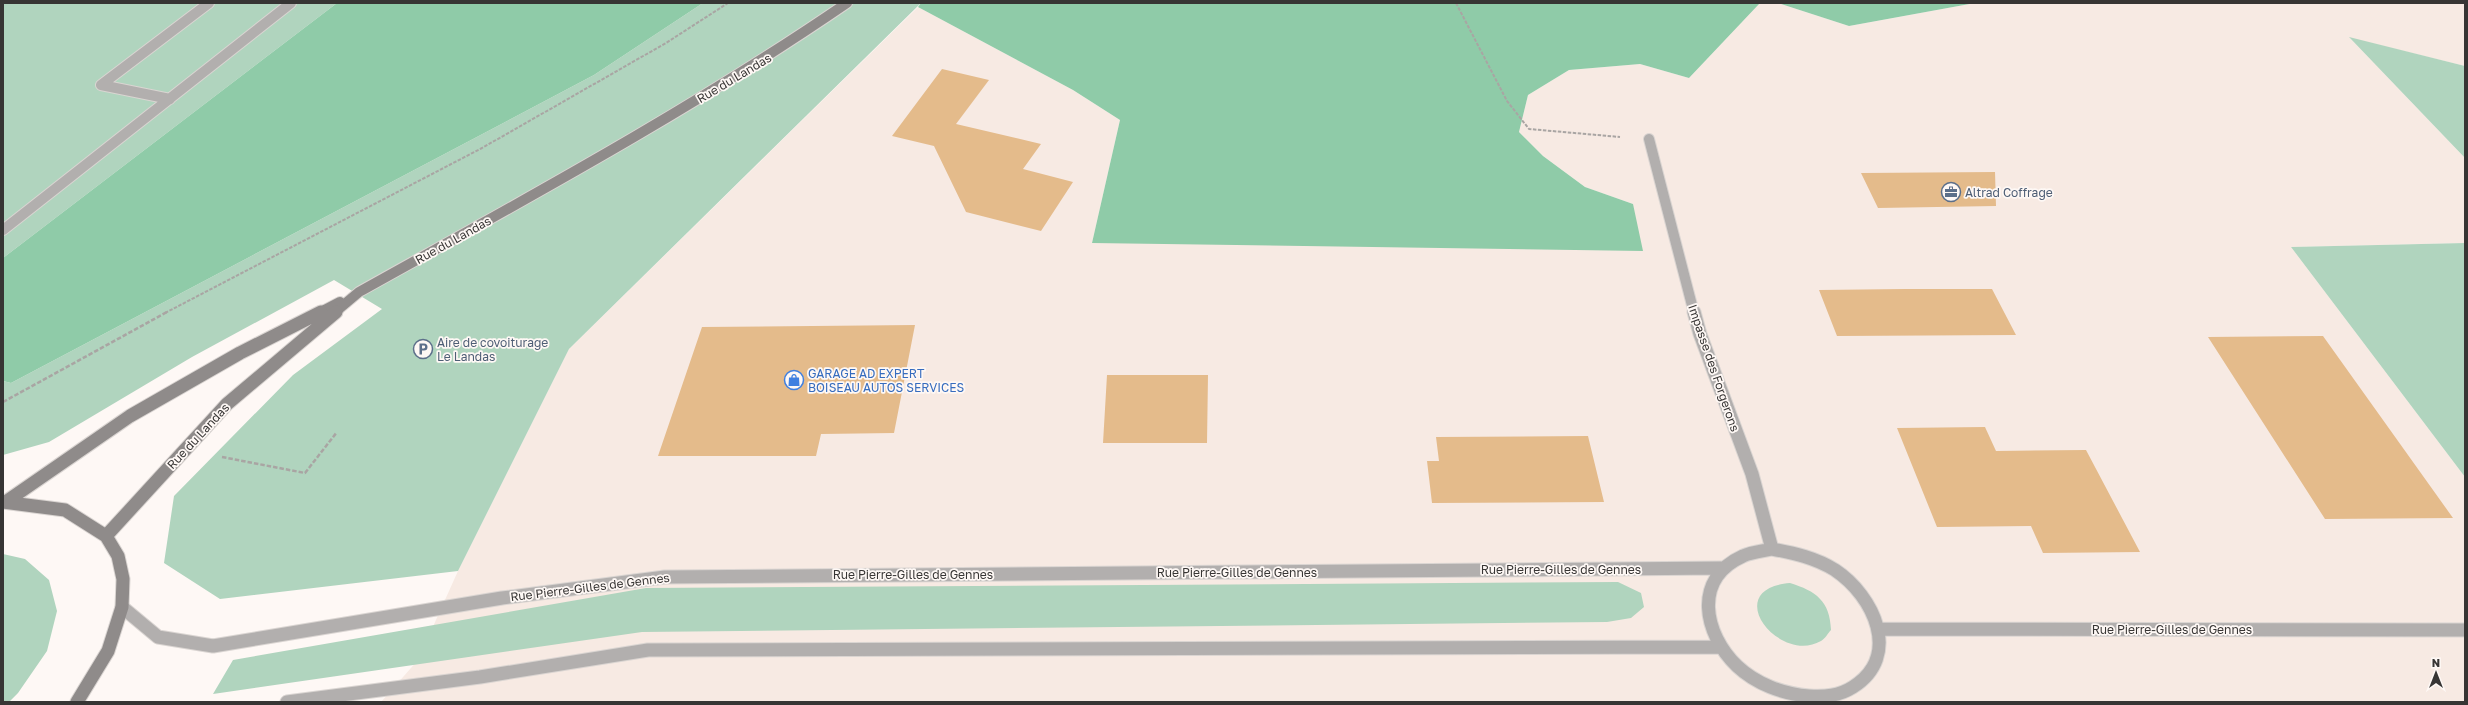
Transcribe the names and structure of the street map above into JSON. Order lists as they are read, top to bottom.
{
  "streets": {
    "street": ["Rue du Landas", "Impasse des Forgerons", "Rue Pierre-Gilles de Gennes"]
  },
  "places": {
    "office": ["Altrad Coffrage"],
    "parking": ["Aire de covoiturage Le Landas"],
    "shop": ["GARAGE AD EXPERT BOISEAU AUTOS SERVICES"]
  },
  "north": "top"
}
